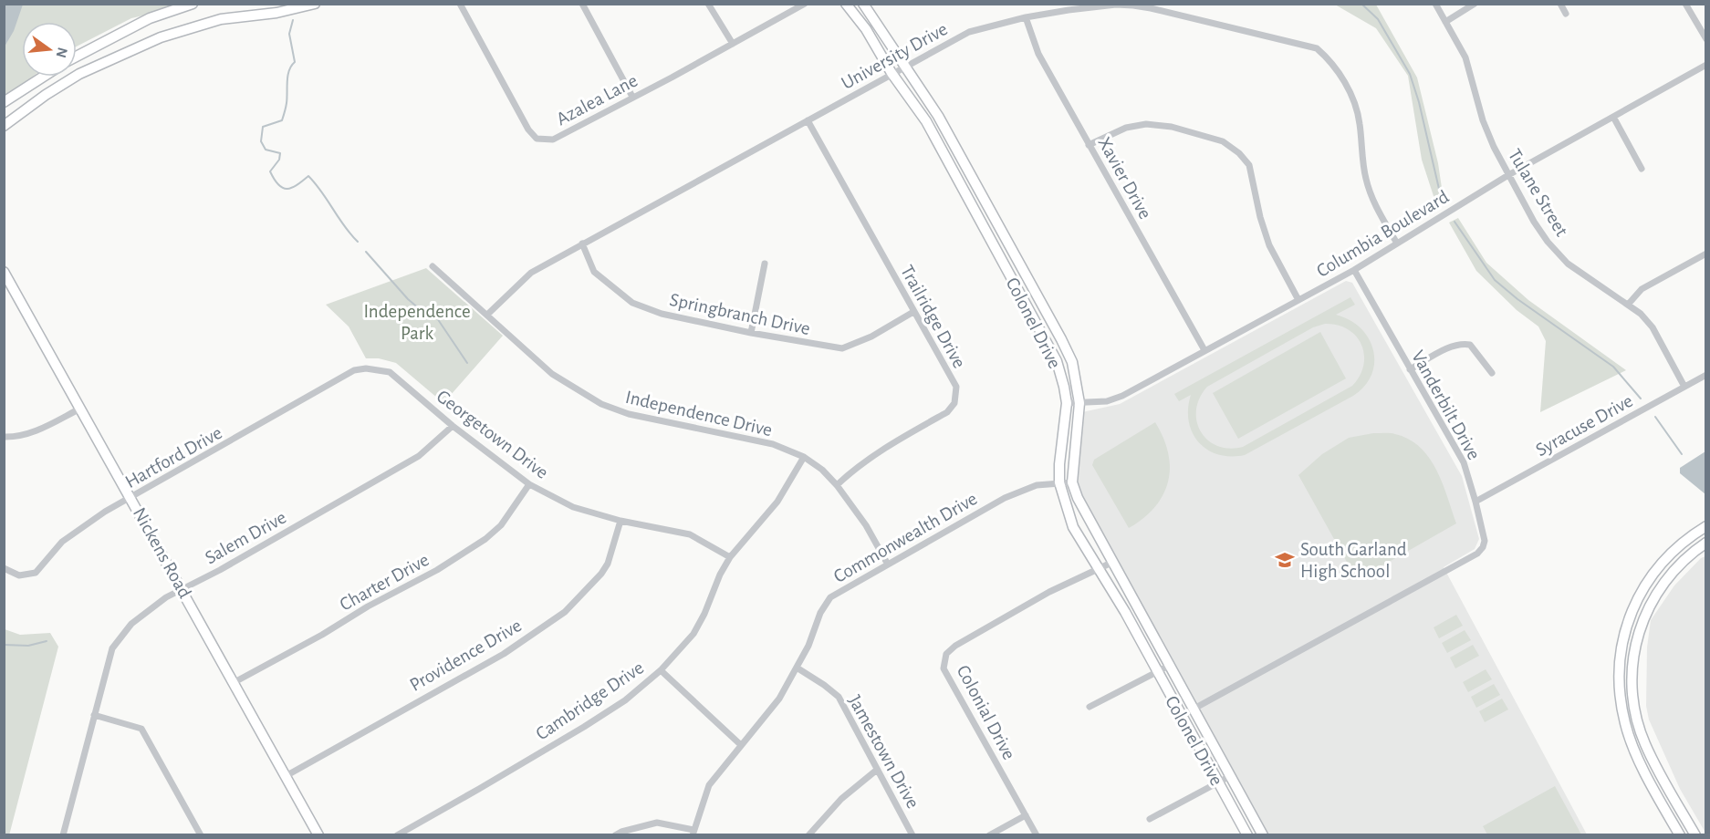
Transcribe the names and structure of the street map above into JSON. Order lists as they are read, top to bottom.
{
  "streets": {
    "street": [
      "University Drive",
      "Azalea Lane",
      "Xavier Drive",
      "Tulane Street",
      "Columbia Boulevard",
      "Springbranch Drive",
      "Trailridge Drive",
      "Colonel Drive",
      "Vanderbilt Drive",
      "Independence Drive",
      "Syracuse Drive",
      "Georgetown Drive",
      "Hartford Drive",
      "Salem Drive",
      "Commonwealth Drive",
      "Nickens Road",
      "Charter Drive",
      "Providence Drive",
      "Cambridge Drive",
      "Colonial Drive",
      "Jamestown Drive"
    ]
  },
  "crossings": [
    ["University Drive", "Xavier Drive"],
    ["University Drive", "Columbia Boulevard"],
    ["University Drive", "Springbranch Drive"],
    ["University Drive", "Trailridge Drive"],
    ["University Drive", "Colonel Drive"],
    ["University Drive", "Independence Drive"],
    ["Xavier Drive", "Columbia Boulevard"],
    ["Tulane Street", "Columbia Boulevard"],
    ["Tulane Street", "Syracuse Drive"],
    ["Columbia Boulevard", "Colonel Drive"],
    ["Columbia Boulevard", "Vanderbilt Drive"],
    ["Springbranch Drive", "Trailridge Drive"],
    ["Trailridge Drive", "Independence Drive"],
    ["Colonel Drive", "Vanderbilt Drive"],
    ["Colonel Drive", "Commonwealth Drive"],
    ["Colonel Drive", "Colonial Drive"],
    ["Vanderbilt Drive", "Syracuse Drive"],
    ["Independence Drive", "Commonwealth Drive"],
    ["Independence Drive", "Cambridge Drive"],
    ["Georgetown Drive", "Hartford Drive"],
    ["Georgetown Drive", "Salem Drive"],
    ["Georgetown Drive", "Charter Drive"],
    ["Georgetown Drive", "Providence Drive"],
    ["Georgetown Drive", "Cambridge Drive"],
    ["Hartford Drive", "Nickens Road"],
    ["Salem Drive", "Nickens Road"],
    ["Commonwealth Drive", "Jamestown Drive"],
    ["Nickens Road", "Charter Drive"],
    ["Nickens Road", "Providence Drive"]
  ],
  "parks": ["Independence Park"],
  "places": {
    "school or university": ["South Garland High School"]
  },
  "north": "right"
}
